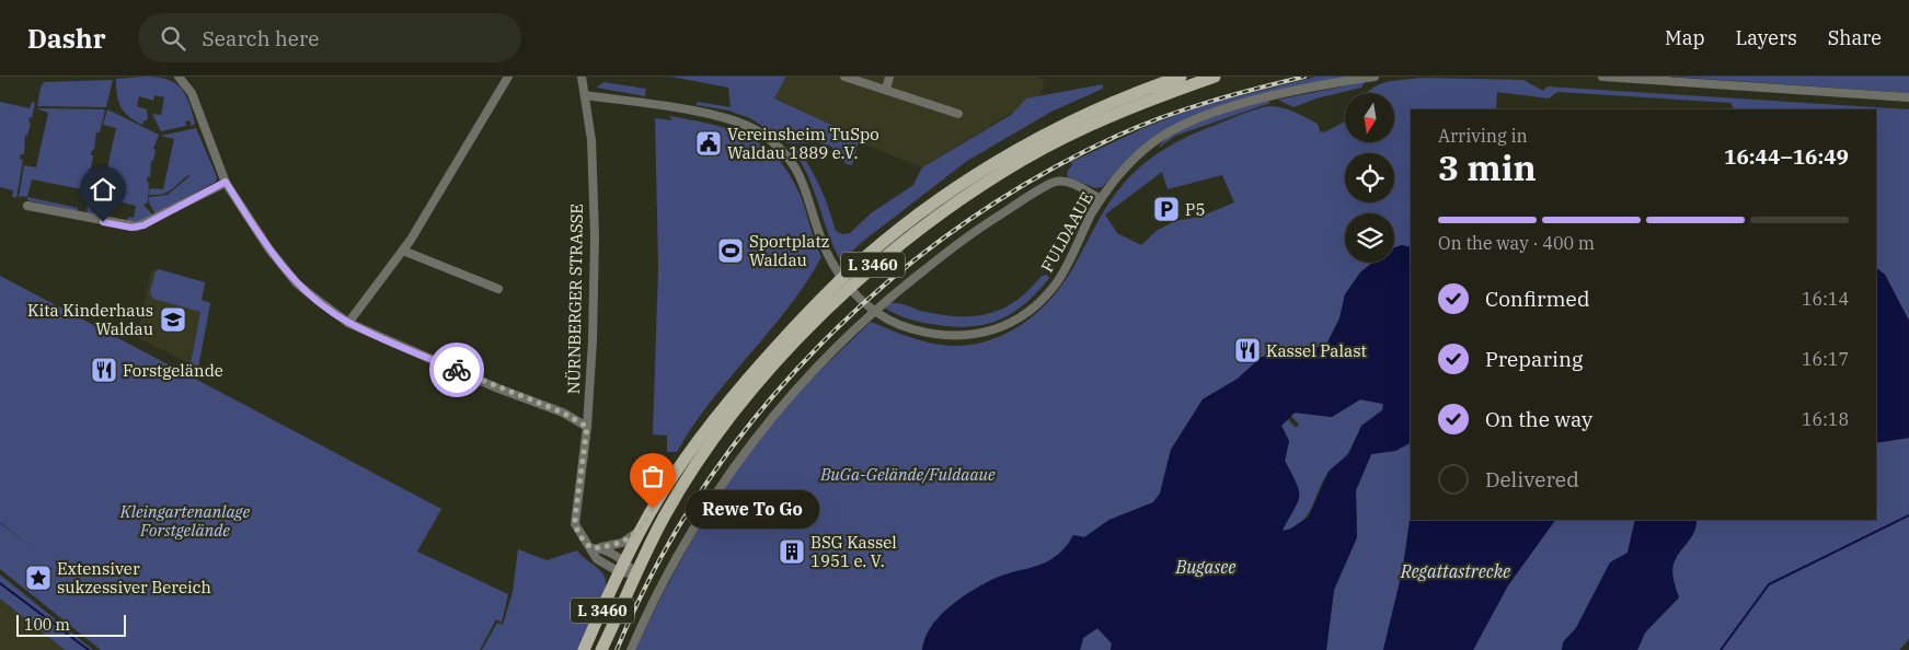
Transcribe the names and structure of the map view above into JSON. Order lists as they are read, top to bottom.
{
  "streets": {
    "main road": ["L 3460"],
    "street": ["FULDAAUE", "NÜRNBERGER STRASSE"]
  },
  "crossings": [
    ["FULDAAUE", "NÜRNBERGER STRASSE"],
    ["L 3460", "NÜRNBERGER STRASSE"]
  ],
  "water": ["Bugasee", "Regattastrecke"],
  "parks": ["BuGa-Gelände/Fuldaaue", "Kleingartenanlage Forstgelände"],
  "places": {
    "public building": ["Vereinsheim TuSpo Waldau 1889 e.V."],
    "parking": ["P5"],
    "sports": ["Sportplatz Waldau"],
    "school or university": ["Kita Kinderhaus Waldau"],
    "restaurant": ["Kassel Palast", "Forstgelände"],
    "other": ["Rewe To Go"],
    "building": ["BSG Kassel 1951 e. V."],
    "place": ["Extensiver sukzessiver Bereich"]
  },
  "scale_bar": "100 m",
  "north": "bottom",
  "page": {
    "header": "Dashr",
    "search": "Search here",
    "nav": ["Map", "Layers", "Share"],
    "heading": ["3 min", "Arriving in", "16:44–16:49"],
    "bar": "On the way · 400 m",
    "list": [
      ["Confirmed", "16:14"],
      ["Preparing", "16:17"],
      ["On the way", "16:18"],
      "Delivered"
    ],
    "bubble": "Rewe To Go",
    "scale": "100 m"
  }
}
